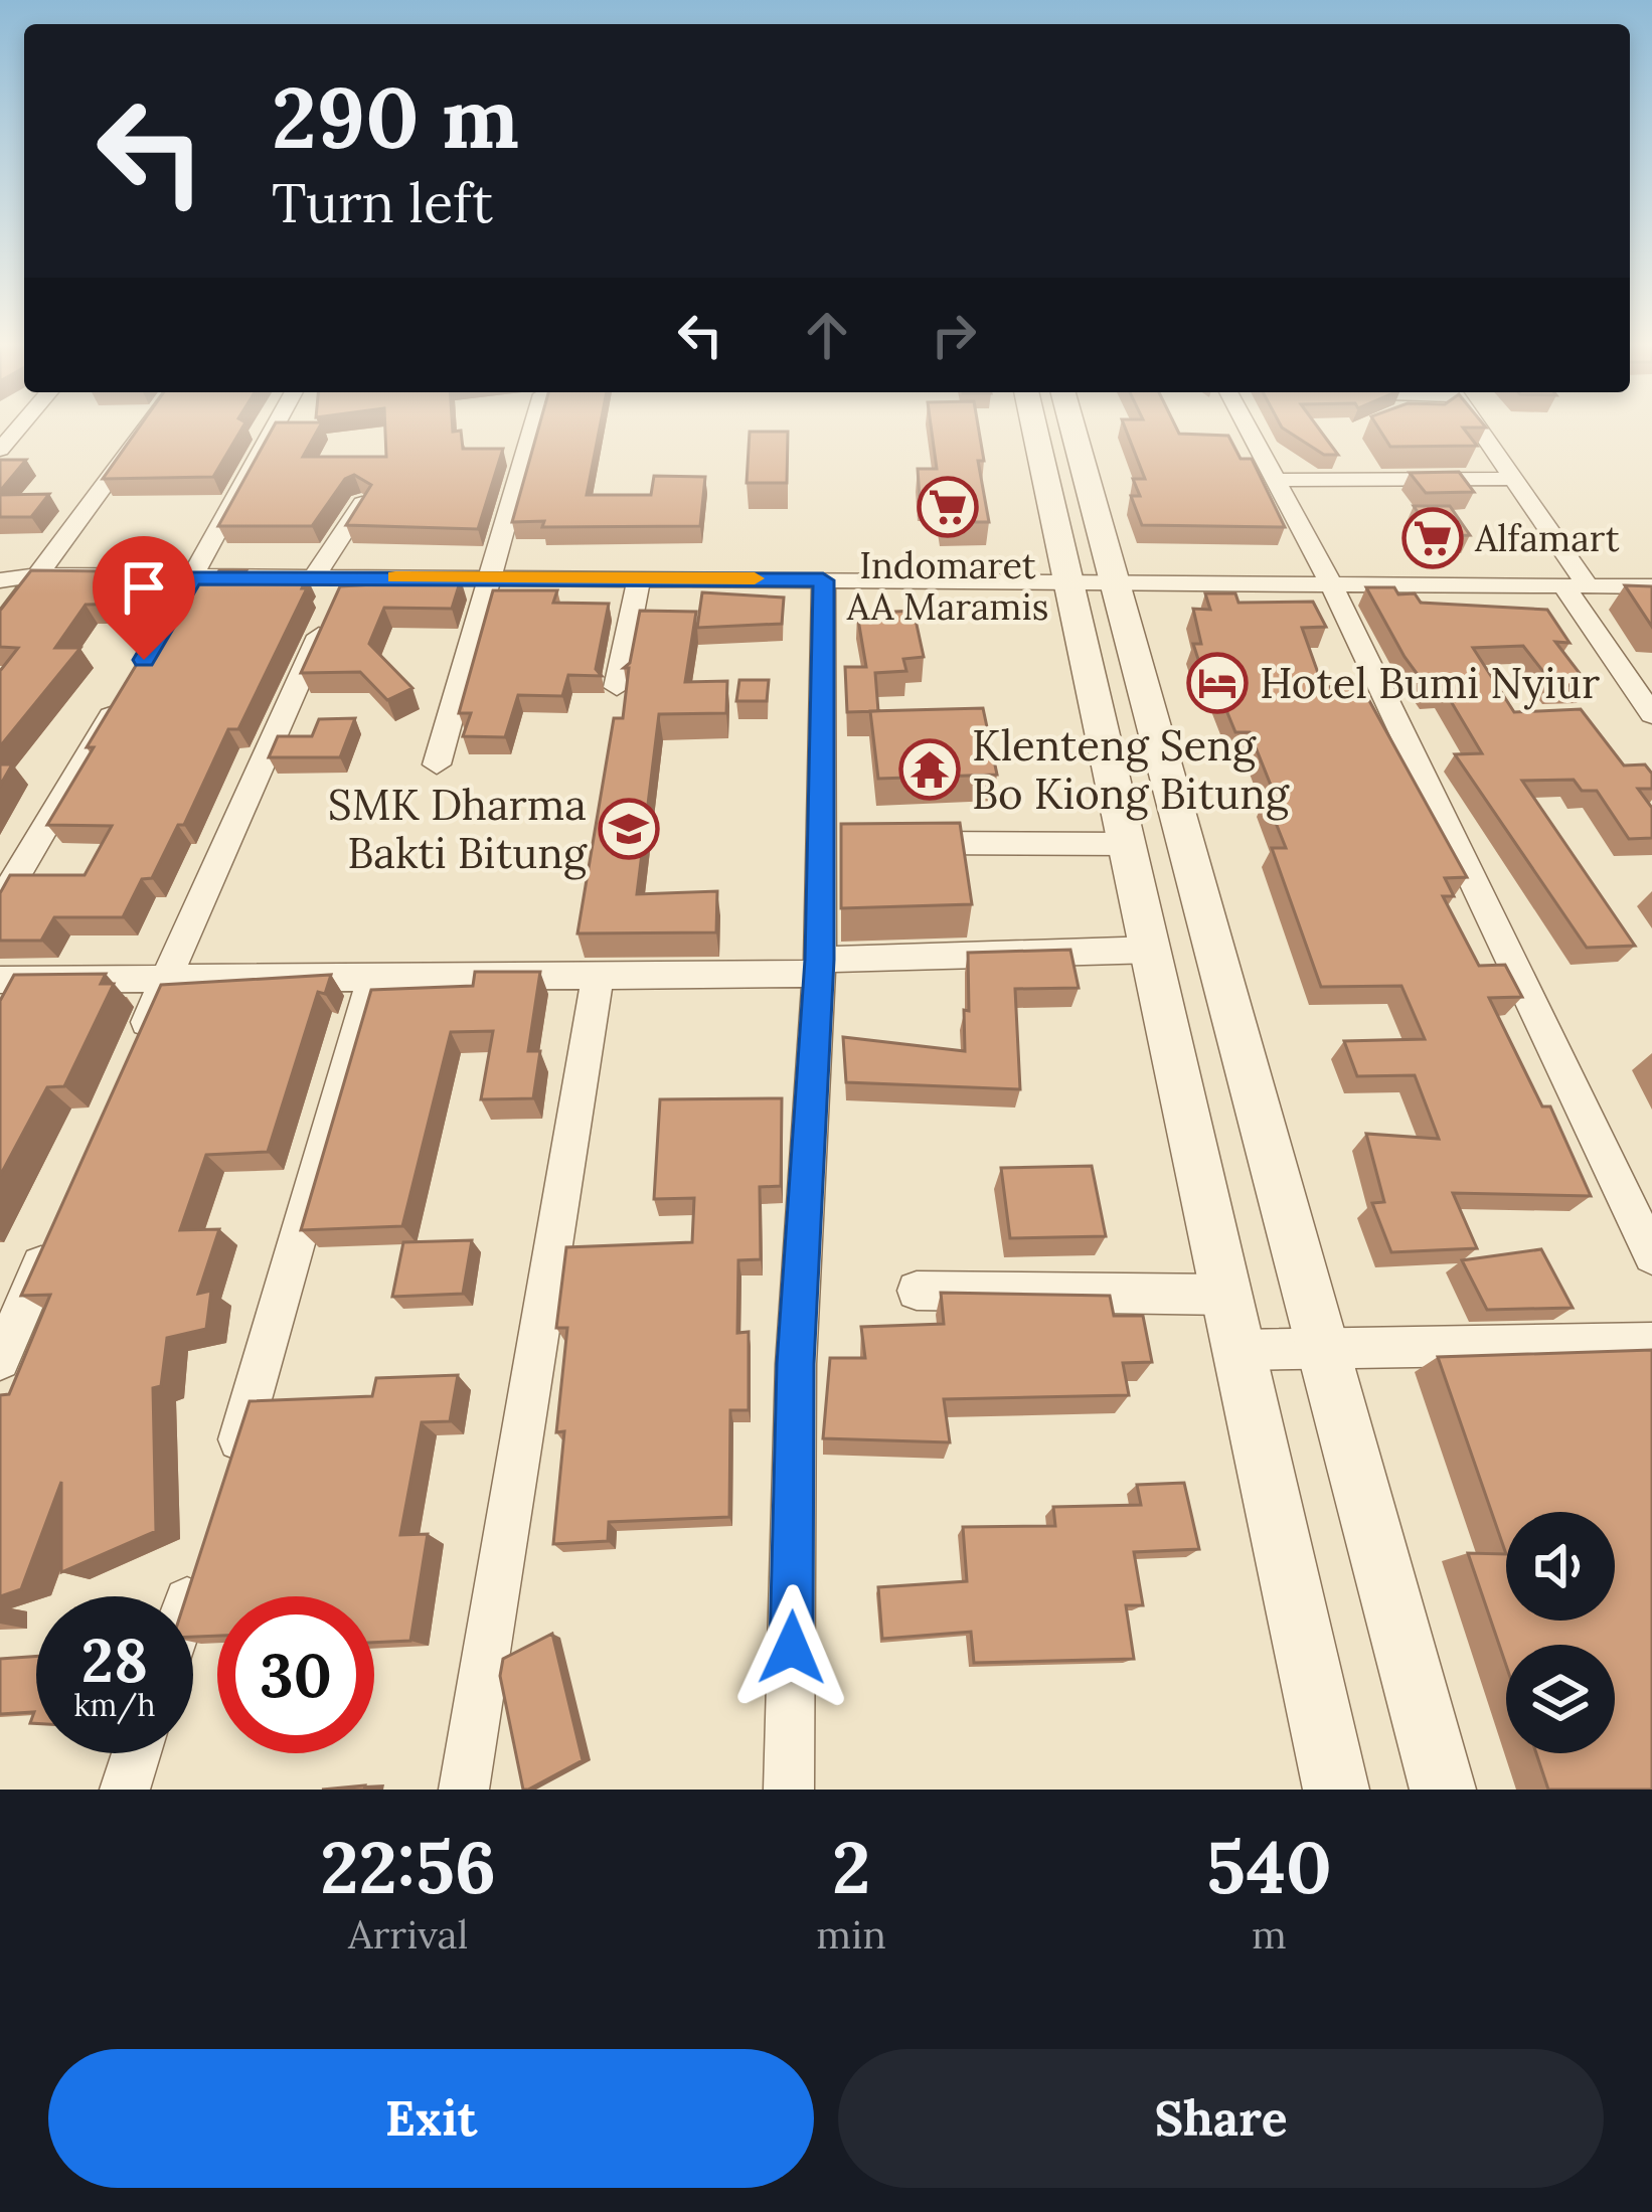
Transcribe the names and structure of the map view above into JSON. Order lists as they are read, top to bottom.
{
  "places": {
    "supermarket": ["Indomaret AA Maramis", "Alfamart"],
    "hotel": ["Hotel Bumi Nyiur"],
    "temple": ["Klenteng Seng Bo Kiong Bitung"],
    "school or university": ["SMK Dharma Bakti Bitung"]
  },
  "page": {
    "turn": ["290 m", "Turn left"],
    "speed": "28 km/h",
    "limit": "30",
    "eta": [
      "22:56",
      "Arrival",
      "2",
      "min",
      "540",
      "m"
    ],
    "buttons": ["Exit", "Share"]
  }
}
